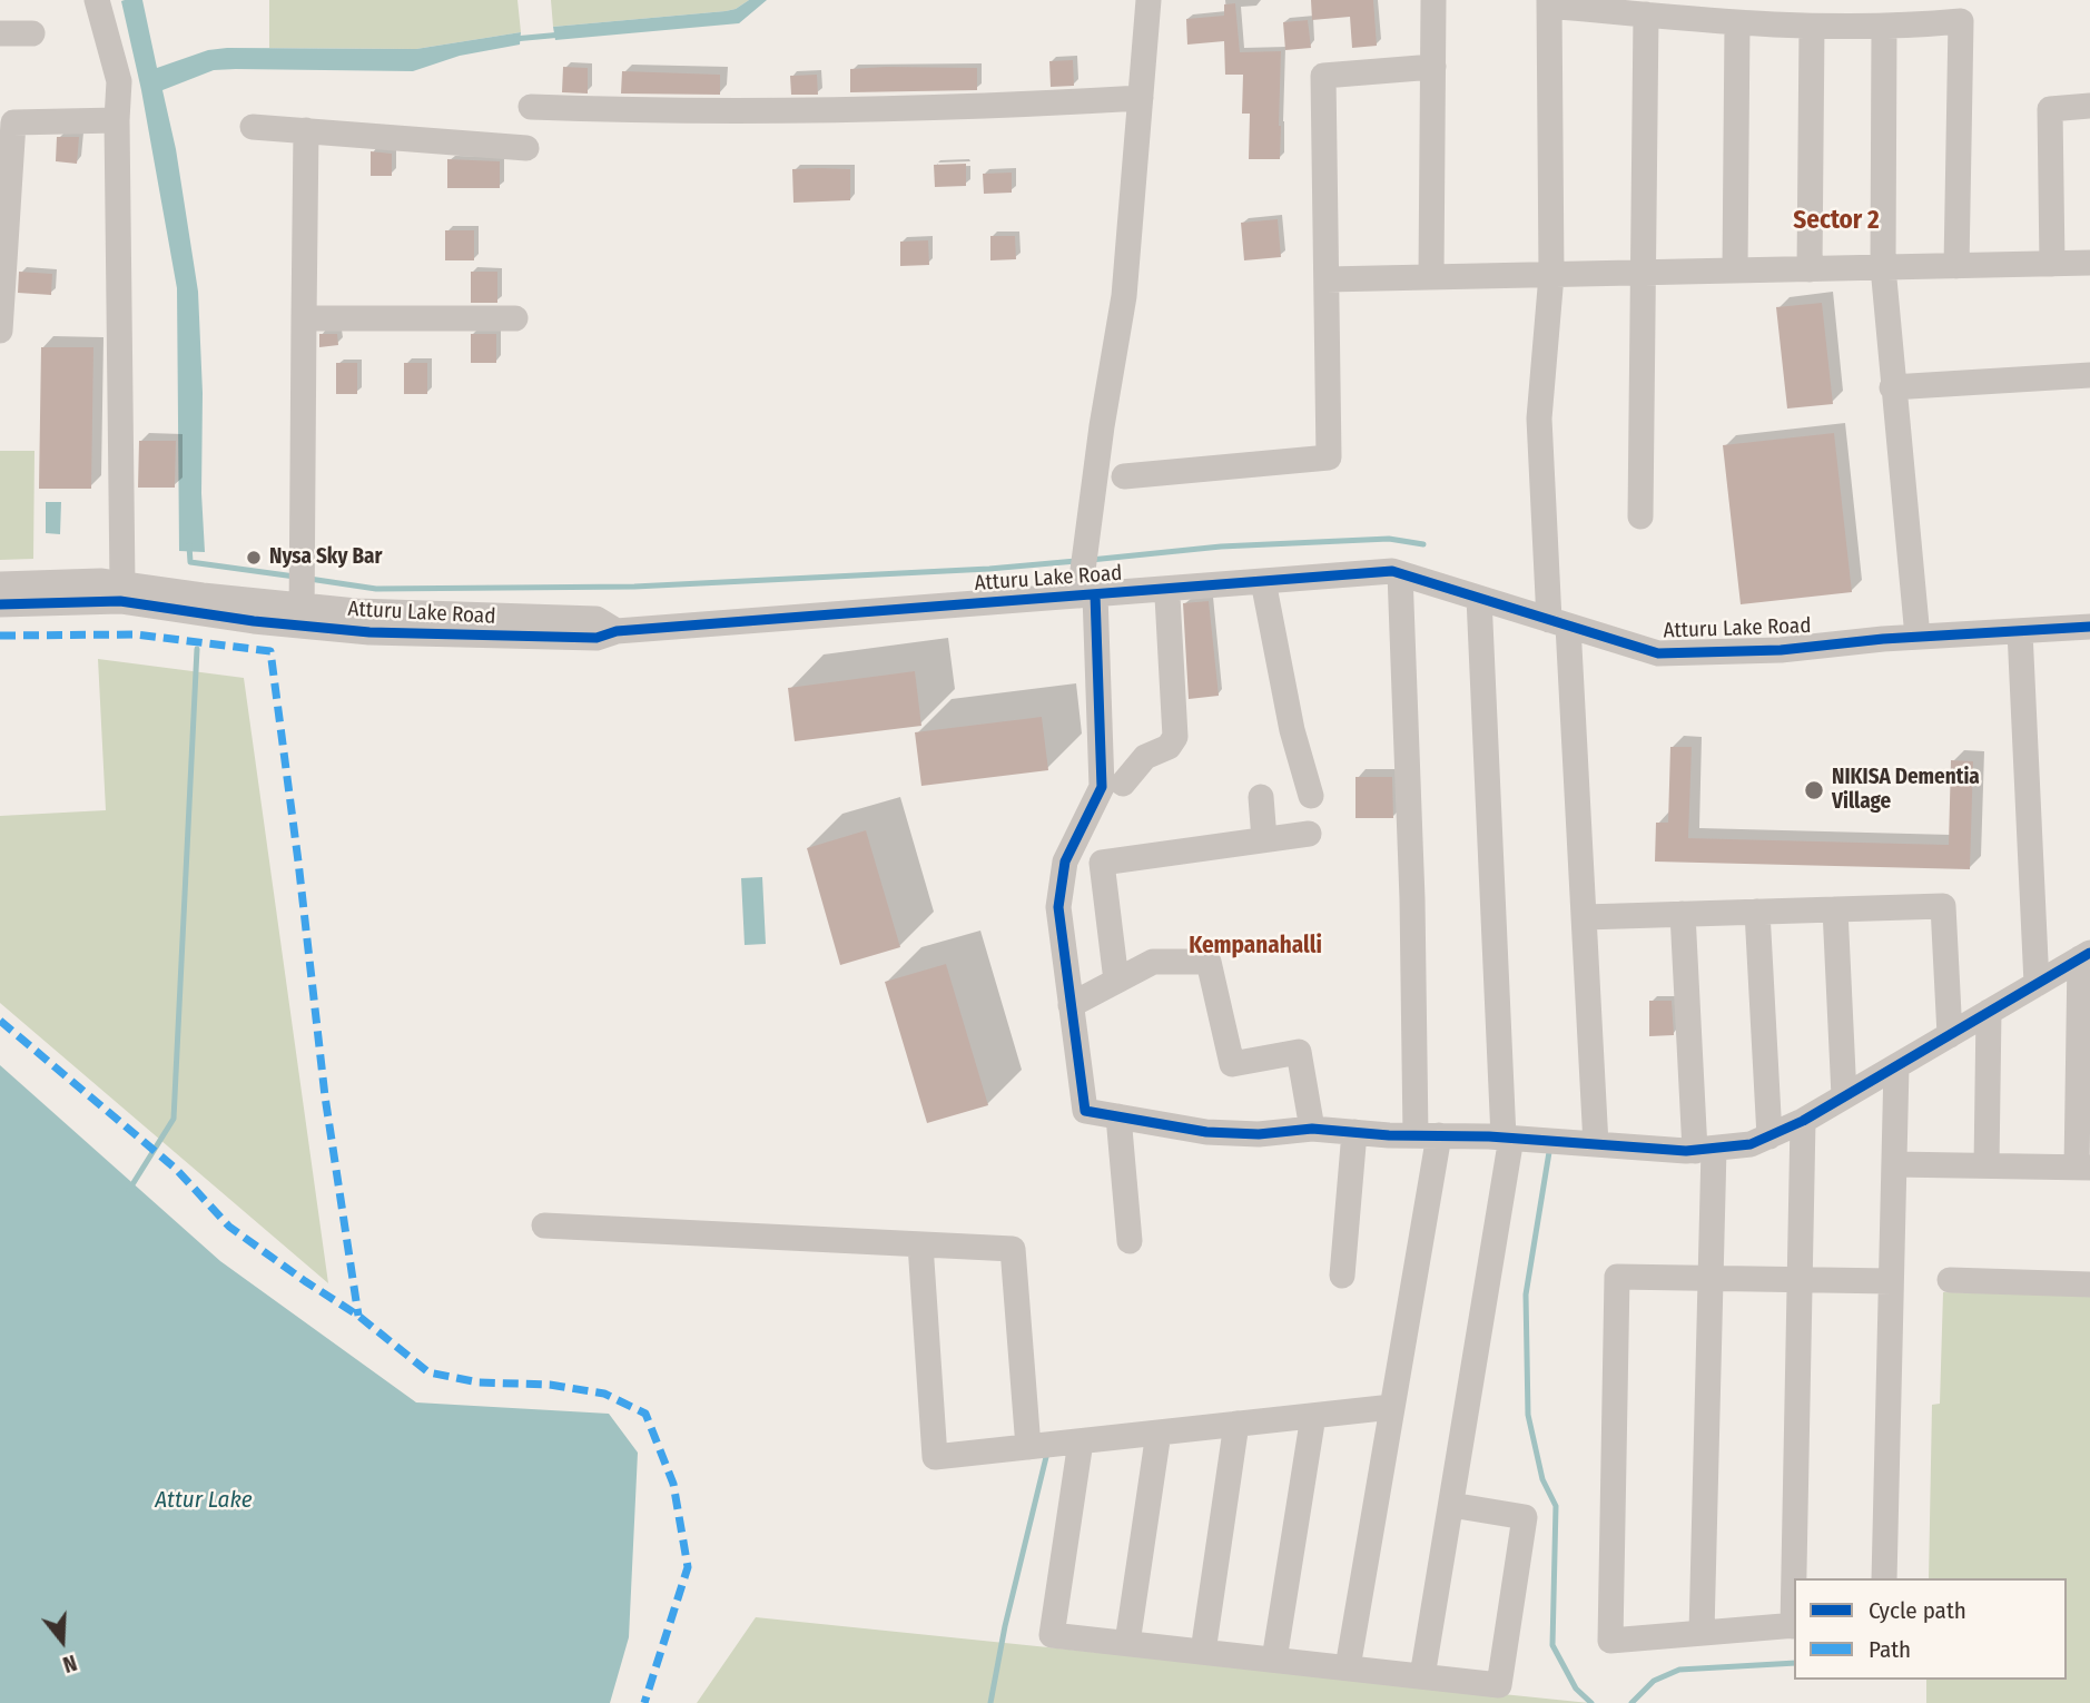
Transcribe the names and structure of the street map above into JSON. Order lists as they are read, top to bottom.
{
  "streets": {
    "street": ["Atturu Lake Road"]
  },
  "districts": ["Sector 2", "Kempanahalli"],
  "water": ["Attur Lake"],
  "places": ["Nysa Sky Bar", "NIKISA Dementia Village"],
  "legend": ["Cycle path", "Path"],
  "north": "bottom"
}
